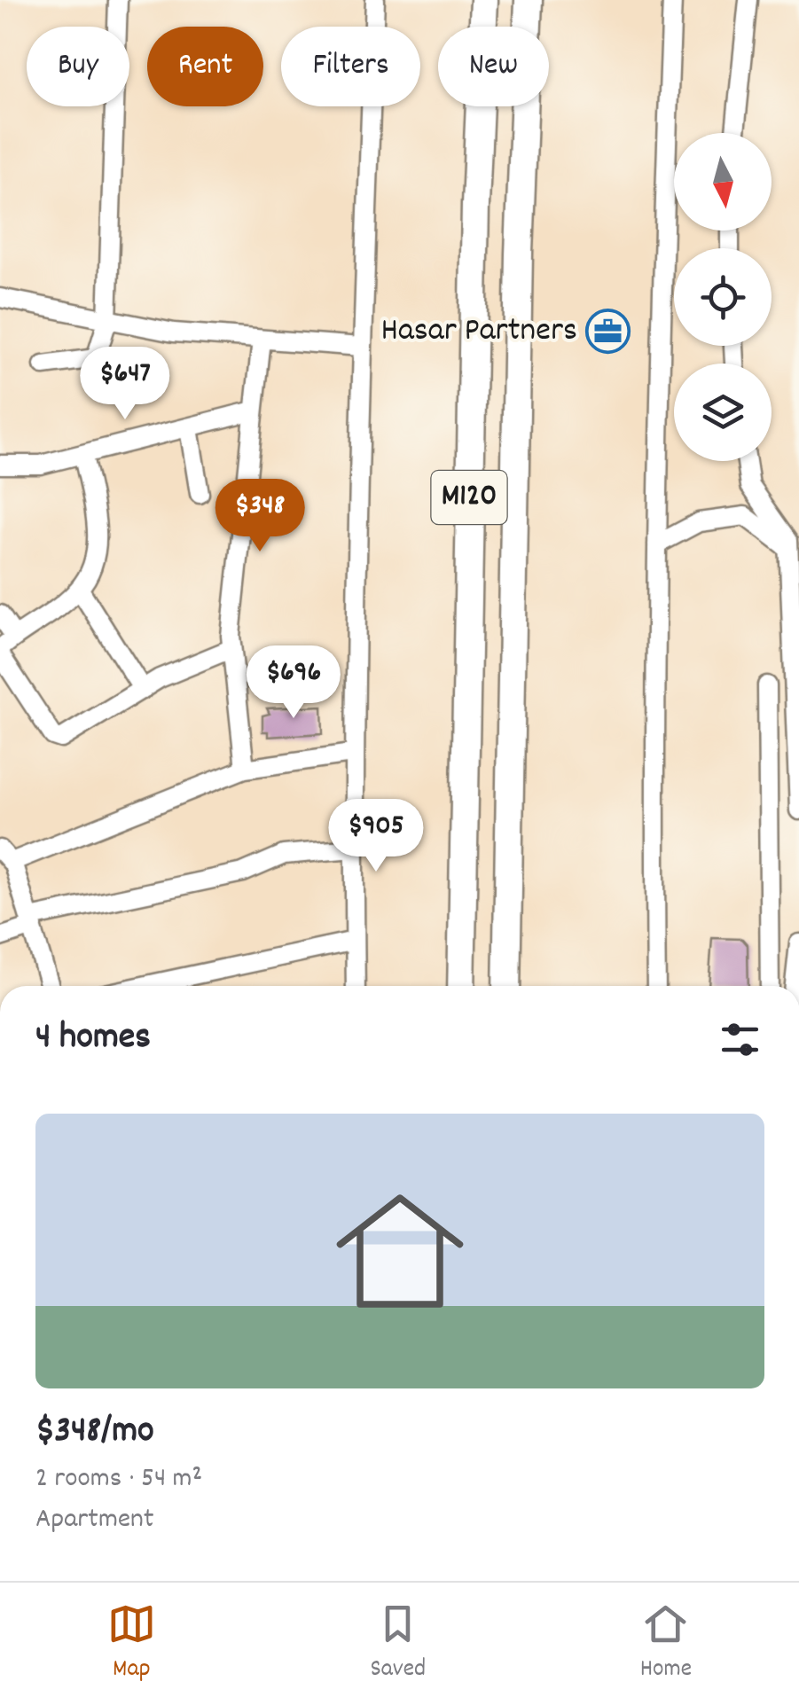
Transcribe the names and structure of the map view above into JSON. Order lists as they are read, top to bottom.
{
  "streets": {
    "highway": ["M120"]
  },
  "places": {
    "office": ["Hasar Partners"]
  },
  "north": "bottom",
  "page": {
    "chip": [
      "Buy",
      "Rent",
      "Filters",
      "New"
    ],
    "price": [
      "$647",
      "$348",
      "$696",
      "$905"
    ],
    "heading": "4 homes",
    "list": [
      {
        "name": "$348/mo",
        "note": "2 rooms · 54 m² · Apartment"
      }
    ],
    "tabs": ["Map", "Saved", "Home"]
  }
}
